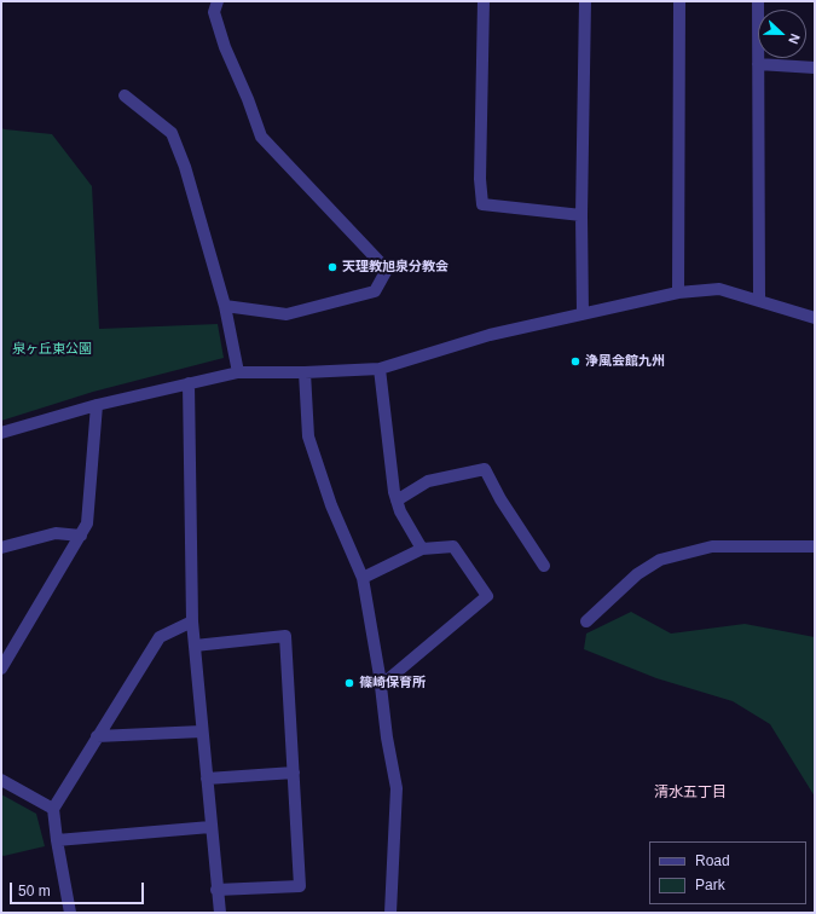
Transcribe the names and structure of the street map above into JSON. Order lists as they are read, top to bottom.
{
  "districts": ["清水五丁目"],
  "parks": ["泉ヶ丘東公園"],
  "places": ["天理教旭泉分教会", "浄風会館九州", "篠崎保育所"],
  "legend": ["Road", "Park"],
  "scale_bar": "50 m",
  "north": "right"
}
